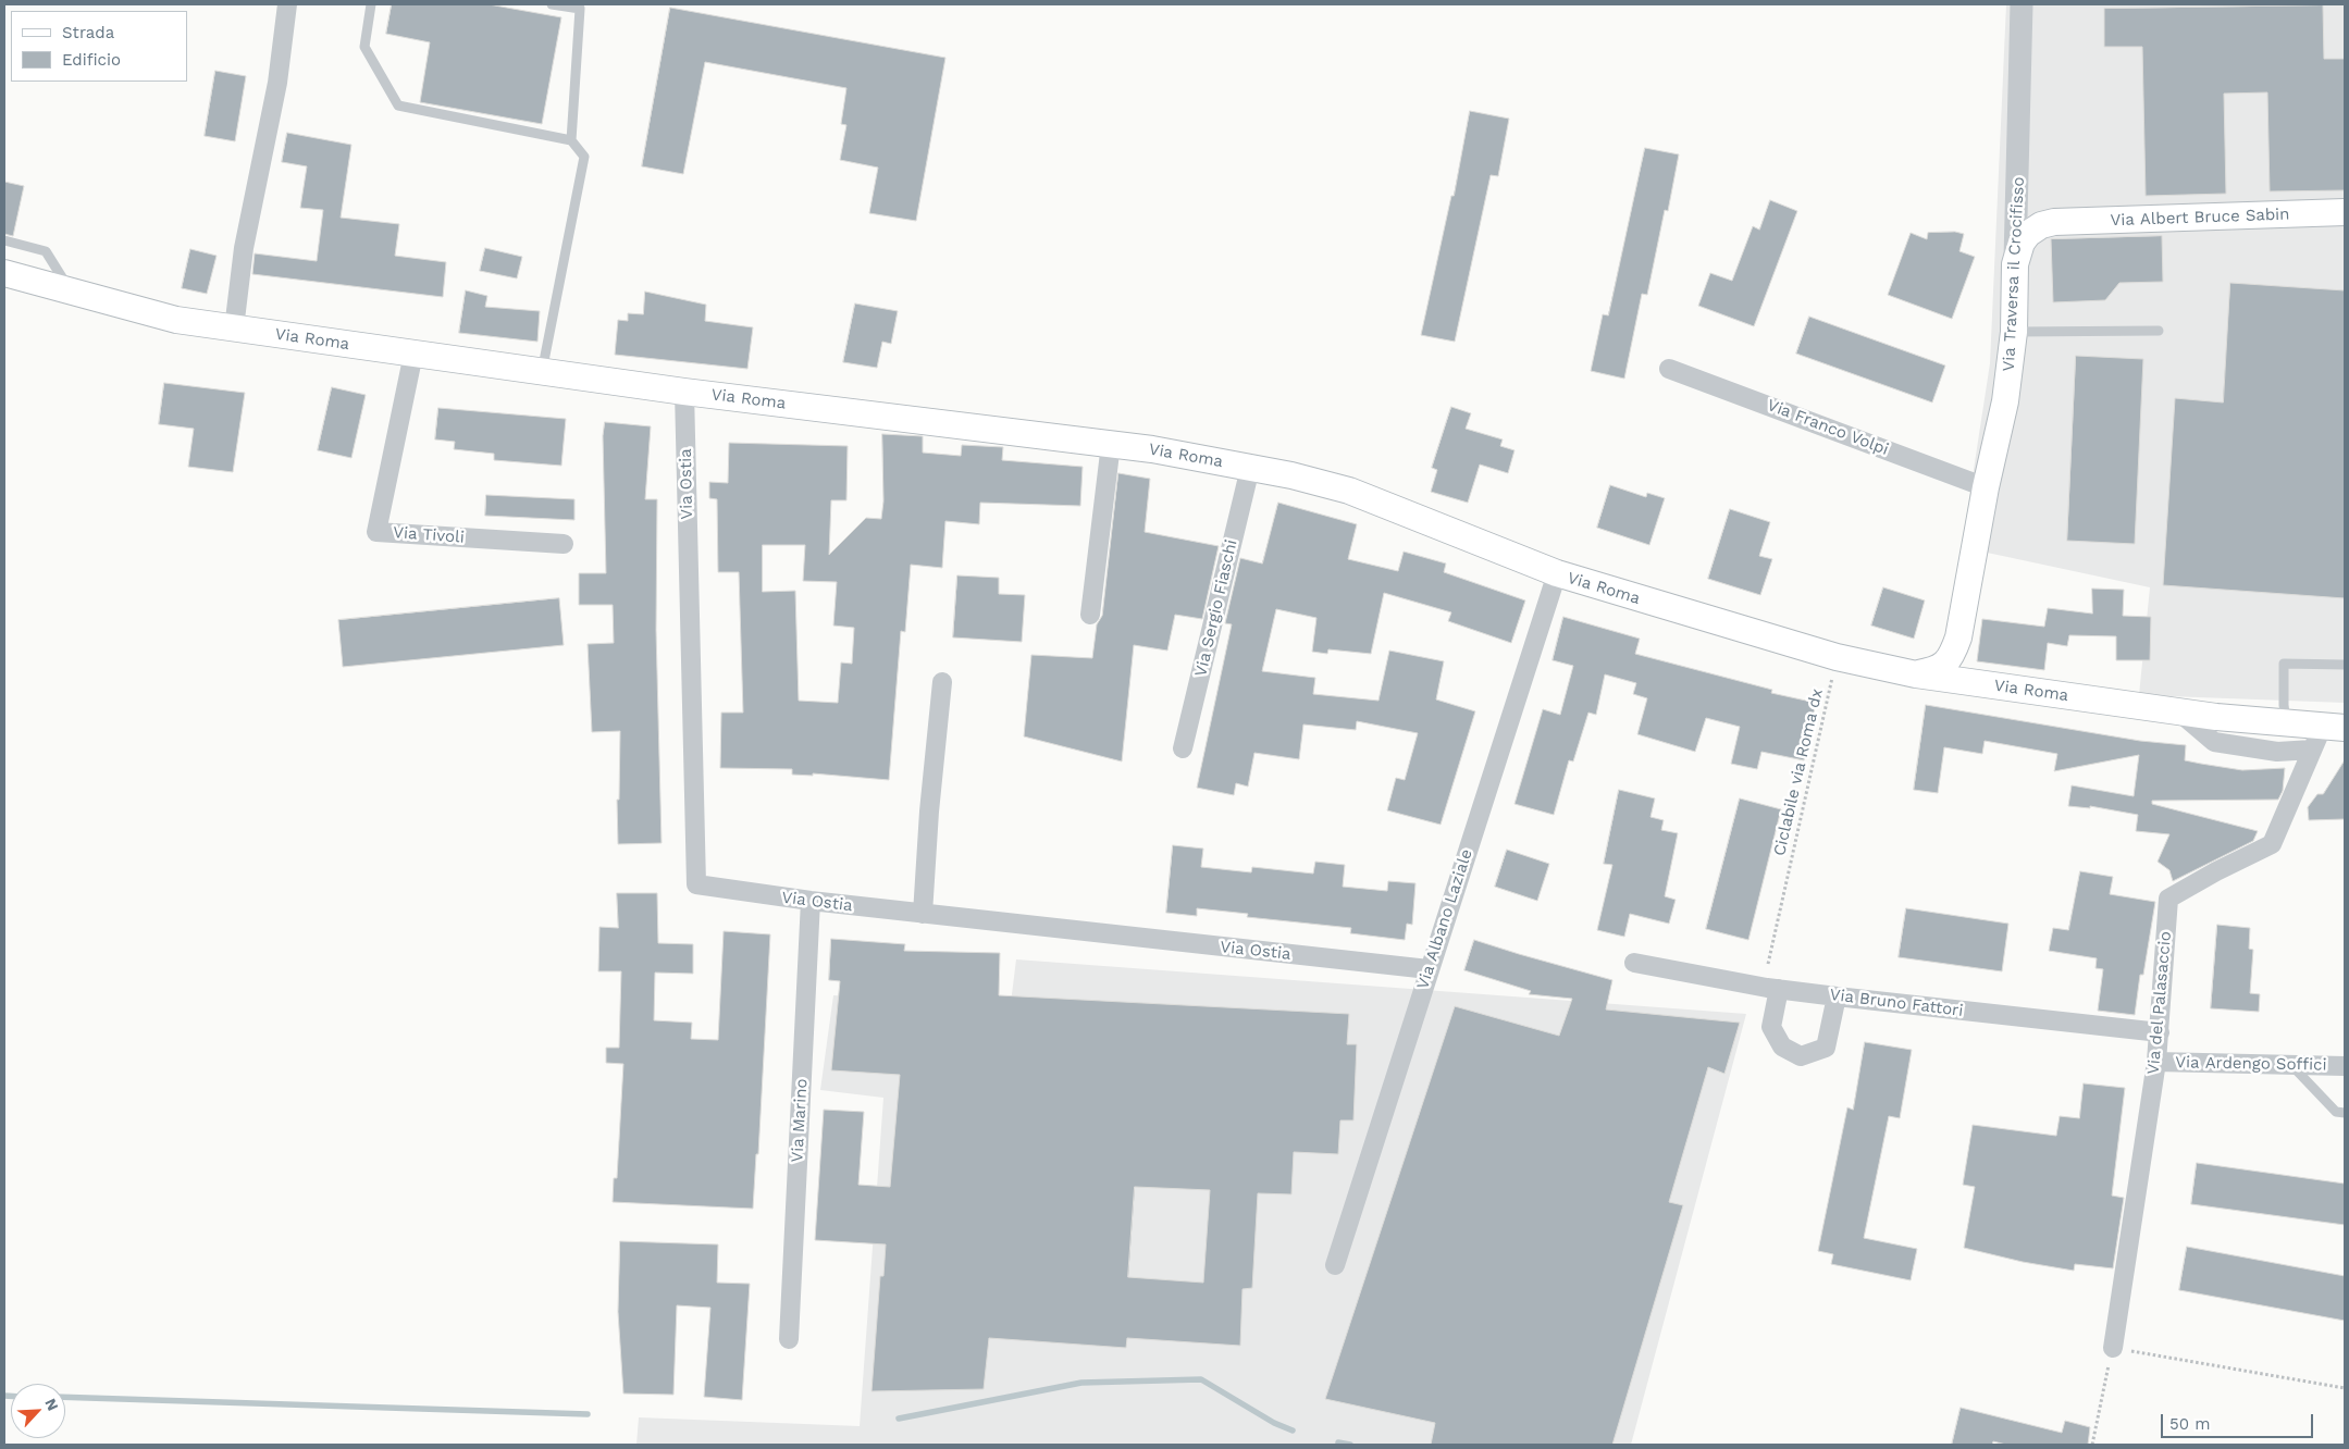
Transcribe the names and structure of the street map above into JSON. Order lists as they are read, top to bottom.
{
  "streets": {
    "main road": ["Via Albert Bruce Sabin", "Via Traversa il Crocifisso", "Via Roma"],
    "street": [
      "Via Franco Volpi",
      "Via Ostia",
      "Via Tivoli",
      "Via Sergio Fiaschi",
      "Via Albano Laziale",
      "Via Bruno Fattori",
      "Via del Palasaccio",
      "Via Ardengo Soffici",
      "Via Marino"
    ],
    "path": ["Ciclabile via Roma dx"]
  },
  "crossings": [
    ["Via Albert Bruce Sabin", "Via Traversa il Crocifisso"],
    ["Via Traversa il Crocifisso", "Via Roma"],
    ["Via Traversa il Crocifisso", "Via Franco Volpi"],
    ["Via Roma", "Via Ostia"],
    ["Via Roma", "Via Tivoli"],
    ["Via Roma", "Via Sergio Fiaschi"],
    ["Via Roma", "Via Albano Laziale"],
    ["Via Roma", "Via del Palasaccio"],
    ["Via Ostia", "Via Albano Laziale"],
    ["Via Ostia", "Via Marino"],
    ["Via Bruno Fattori", "Via del Palasaccio"],
    ["Via del Palasaccio", "Via Ardengo Soffici"]
  ],
  "legend": ["Strada", "Edificio"],
  "scale_bar": "50 m",
  "north": "top right"
}
